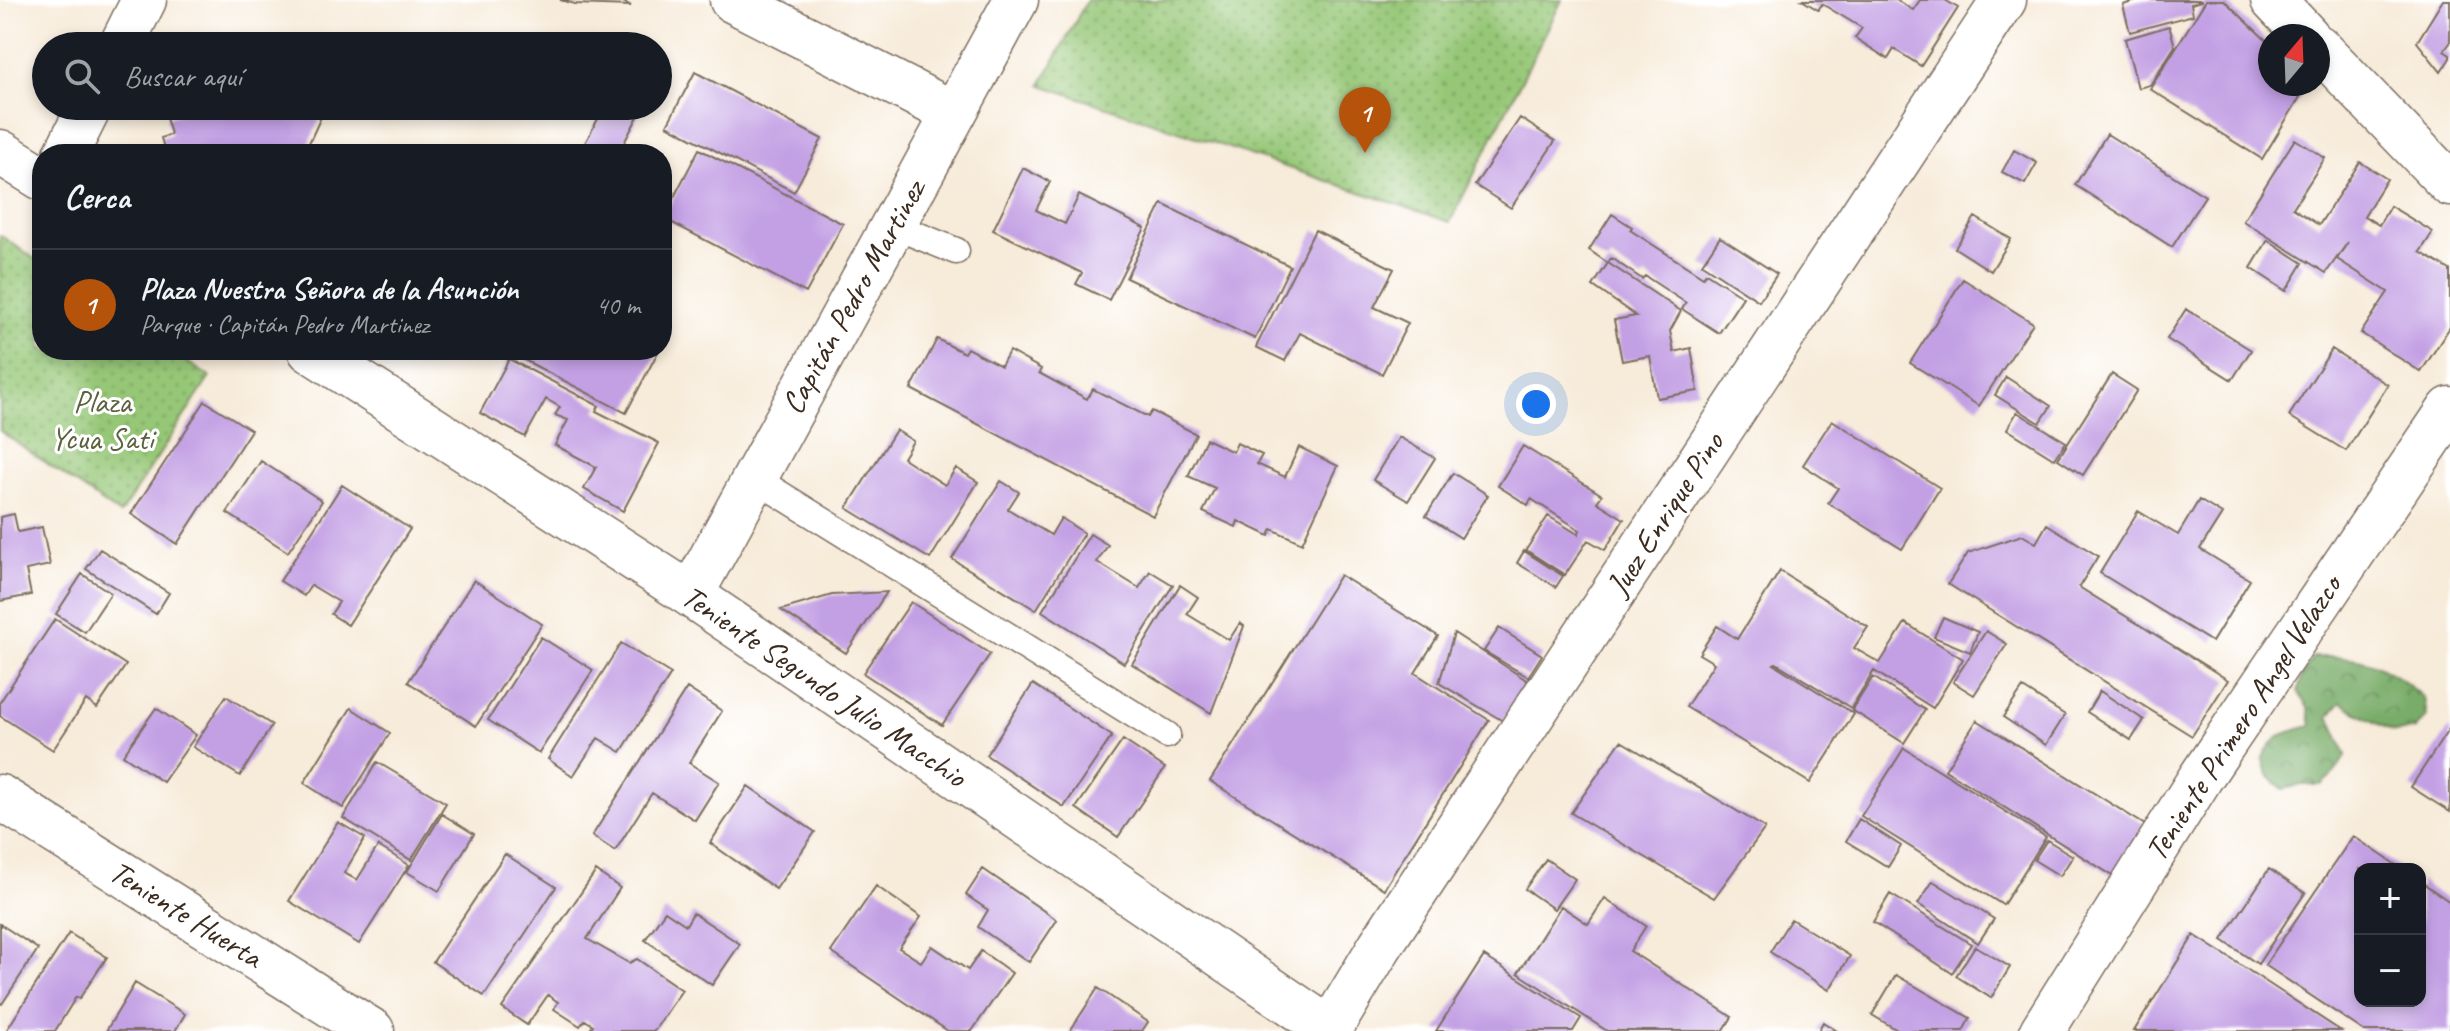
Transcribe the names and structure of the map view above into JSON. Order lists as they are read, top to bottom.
{
  "streets": {
    "street": [
      "Capitán Pedro Martinez",
      "Juez Enrique Pino",
      "Teniente Segundo Julio Macchio",
      "Teniente Primero Angel Velazco",
      "Teniente Huerta"
    ]
  },
  "crossings": [
    ["Capitán Pedro Martinez", "Teniente Segundo Julio Macchio"],
    ["Juez Enrique Pino", "Teniente Segundo Julio Macchio"]
  ],
  "parks": ["Plaza Ycua Sati"],
  "north": "top",
  "page": {
    "search": "Buscar aquí",
    "pins": "1",
    "heading": "Cerca",
    "list": [
      {
        "mark": "1",
        "name": "Plaza Nuestra Señora de la Asunción",
        "note": "Parque · Capitán Pedro Martinez",
        "value": "40 m"
      }
    ],
    "map_buttons": ["+", "−"]
  }
}
